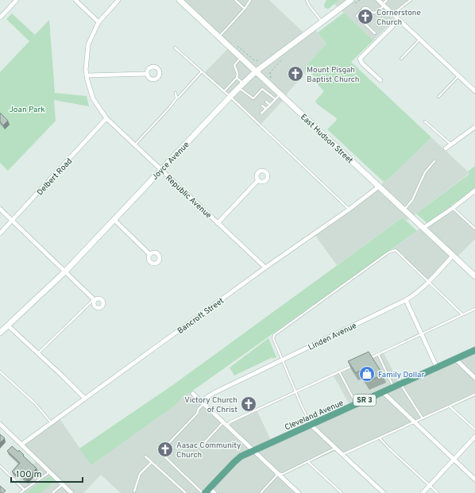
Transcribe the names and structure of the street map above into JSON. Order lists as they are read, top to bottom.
{
  "streets": {
    "main road": ["SR 3", "Cleveland Avenue"],
    "street": [
      "East Hudson Street",
      "Joyce Avenue",
      "Delbert Road",
      "Republic Avenue",
      "Bancroft Street",
      "Linden Avenue"
    ]
  },
  "crossings": [
    ["East Hudson Street", "Joyce Avenue"],
    ["East Hudson Street", "Bancroft Street"],
    ["East Hudson Street", "Linden Avenue"],
    ["Joyce Avenue", "Republic Avenue"],
    ["Delbert Road", "Republic Avenue"],
    ["Republic Avenue", "Bancroft Street"]
  ],
  "parks": ["Joan Park"],
  "places": {
    "church": [
      "Cornerstone Church",
      "Mount Pisgah Baptist Church",
      "Victory Church of Christ",
      "Aasac Community Church"
    ],
    "shop": ["Family Dollar"]
  },
  "scale_bar": "100 m"
}
